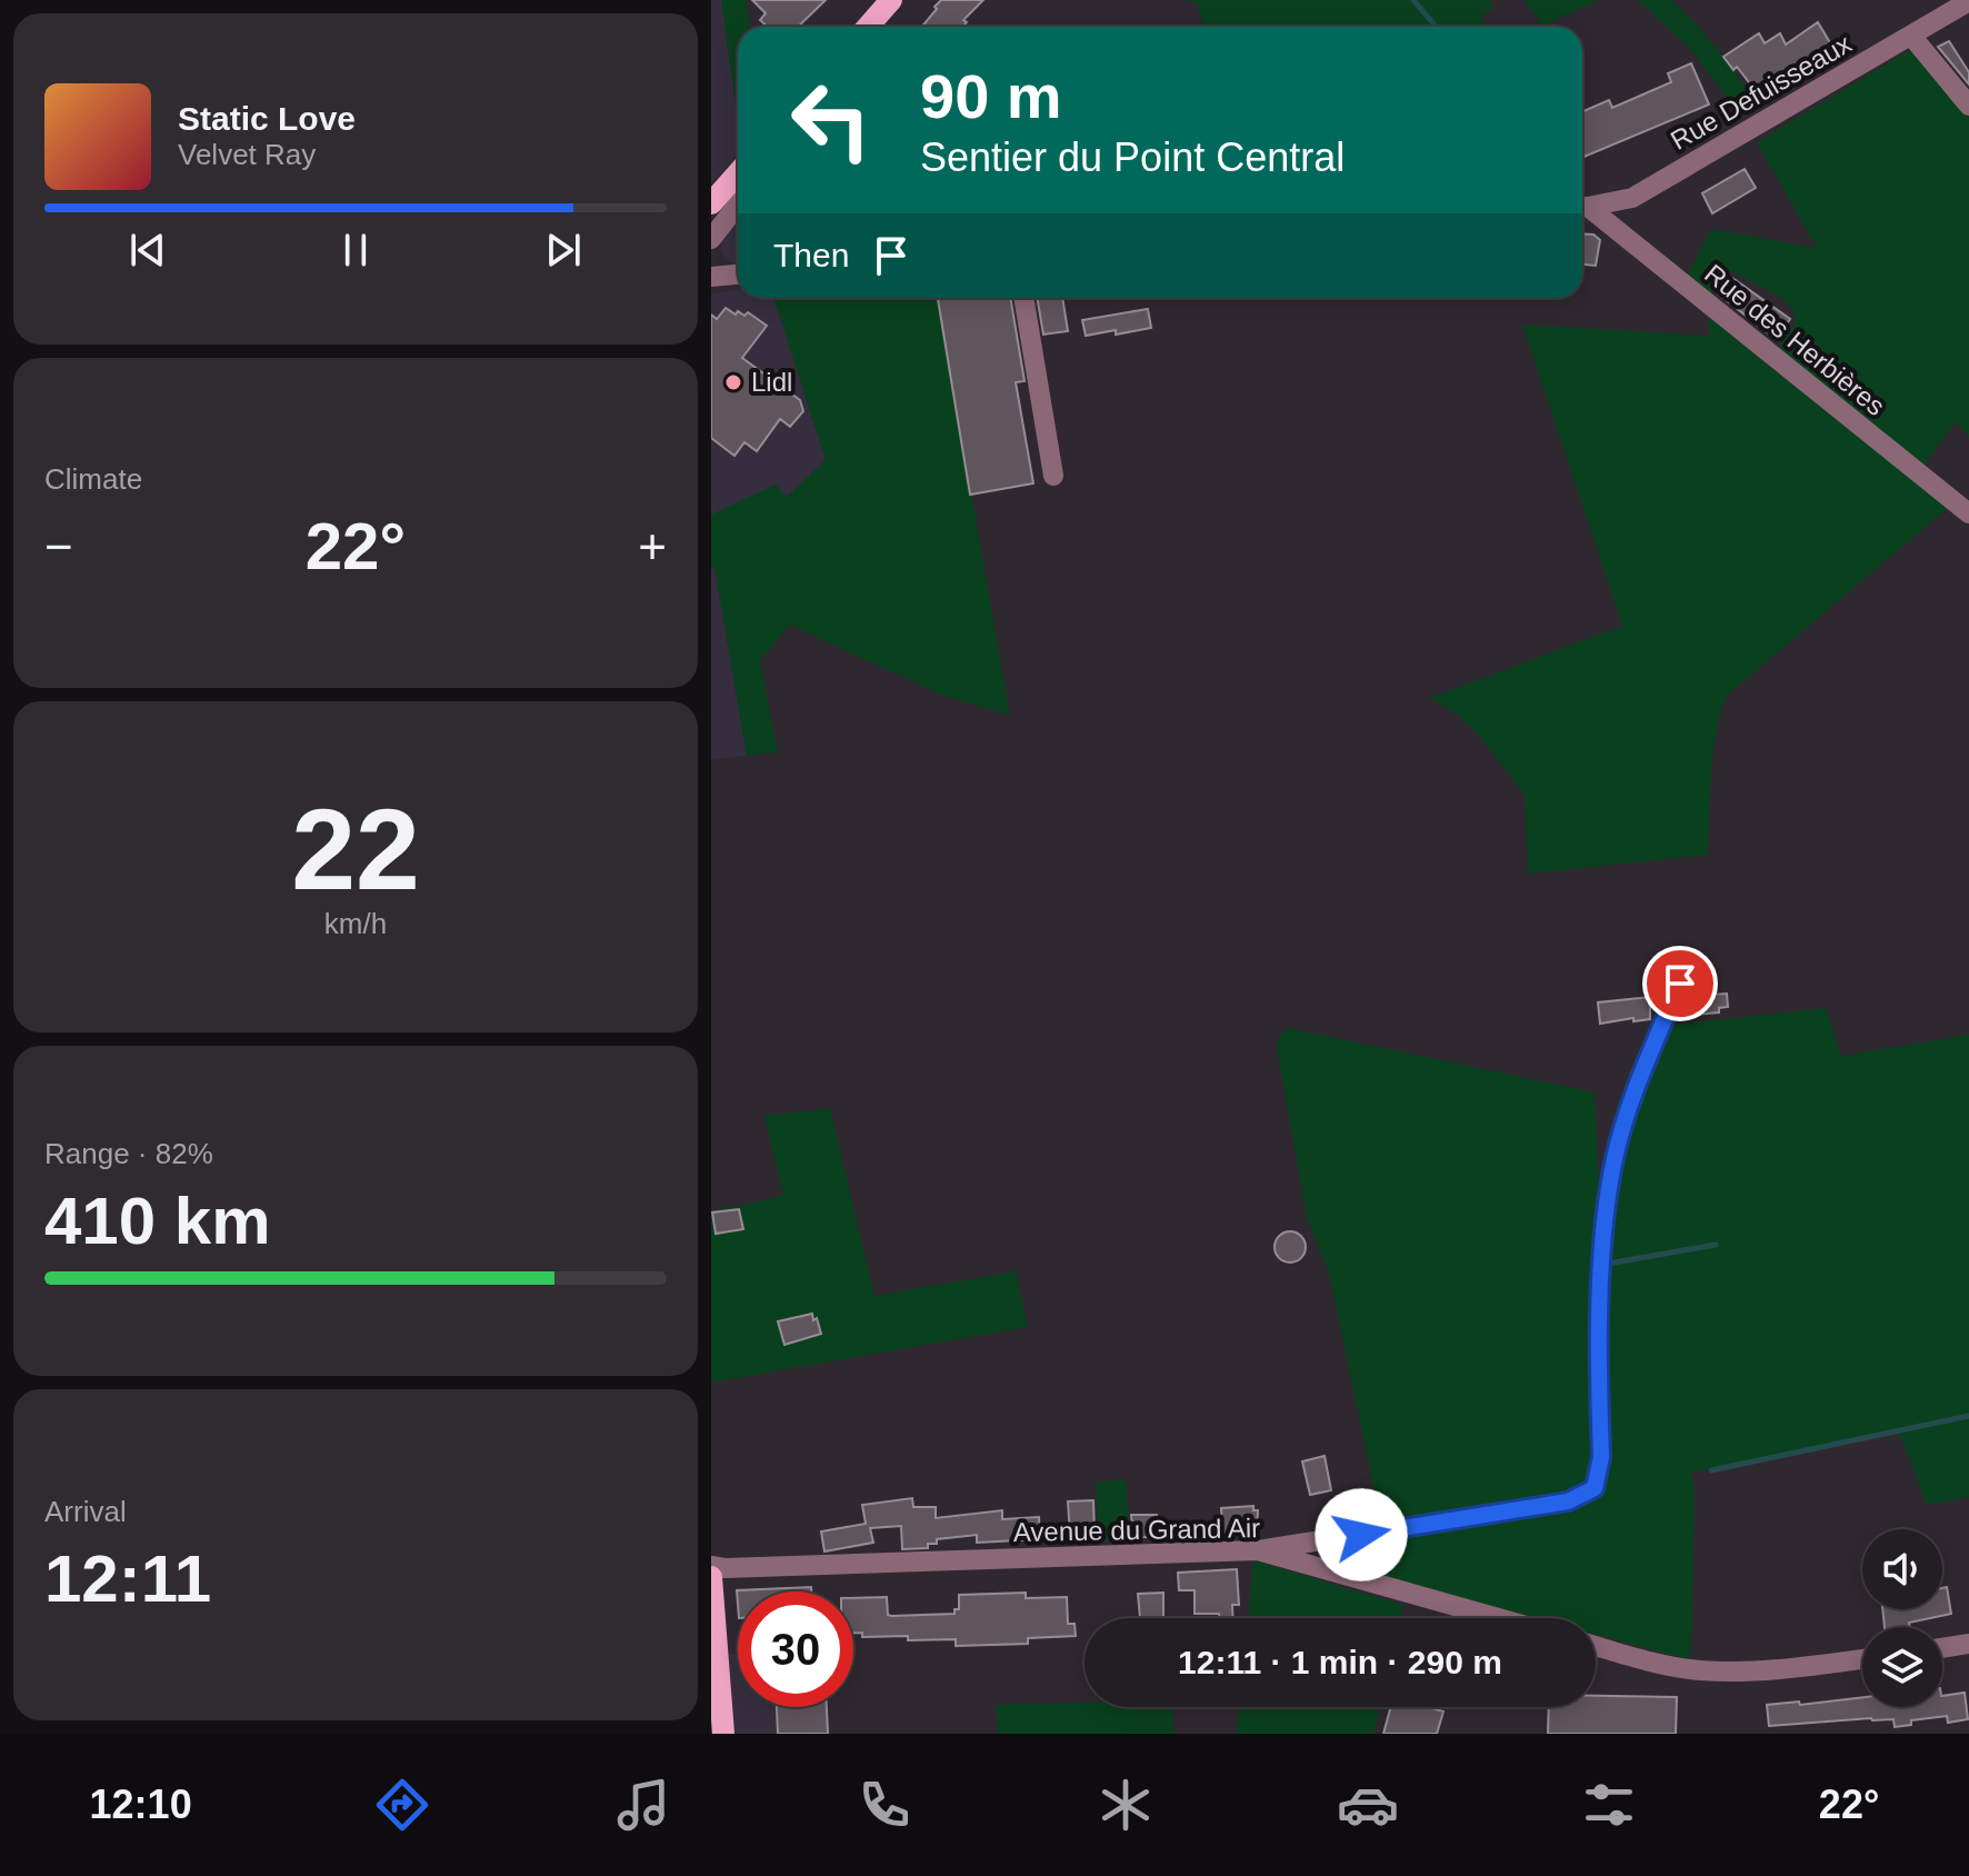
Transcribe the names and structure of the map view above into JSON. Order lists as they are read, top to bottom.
{
  "streets": {
    "street": ["Rue Defuisseaux", "Rue des Herbières", "Avenue du Grand Air"]
  },
  "places": ["Lidl"],
  "page": {
    "turn": ["90 m", "Sentier du Point Central"],
    "song": ["Static Love", "Velvet Ray"],
    "then": "Then",
    "tile": [
      "Climate",
      ["22", "km/h"],
      ["Range · 82%", "410 km"],
      ["Arrival", "12:11"]
    ],
    "heat": ["−", "22°", "+"],
    "limit": "30",
    "trip": "12:11 · 1 min · 290 m",
    "tabs": ["12:10", "22°"]
  }
}
